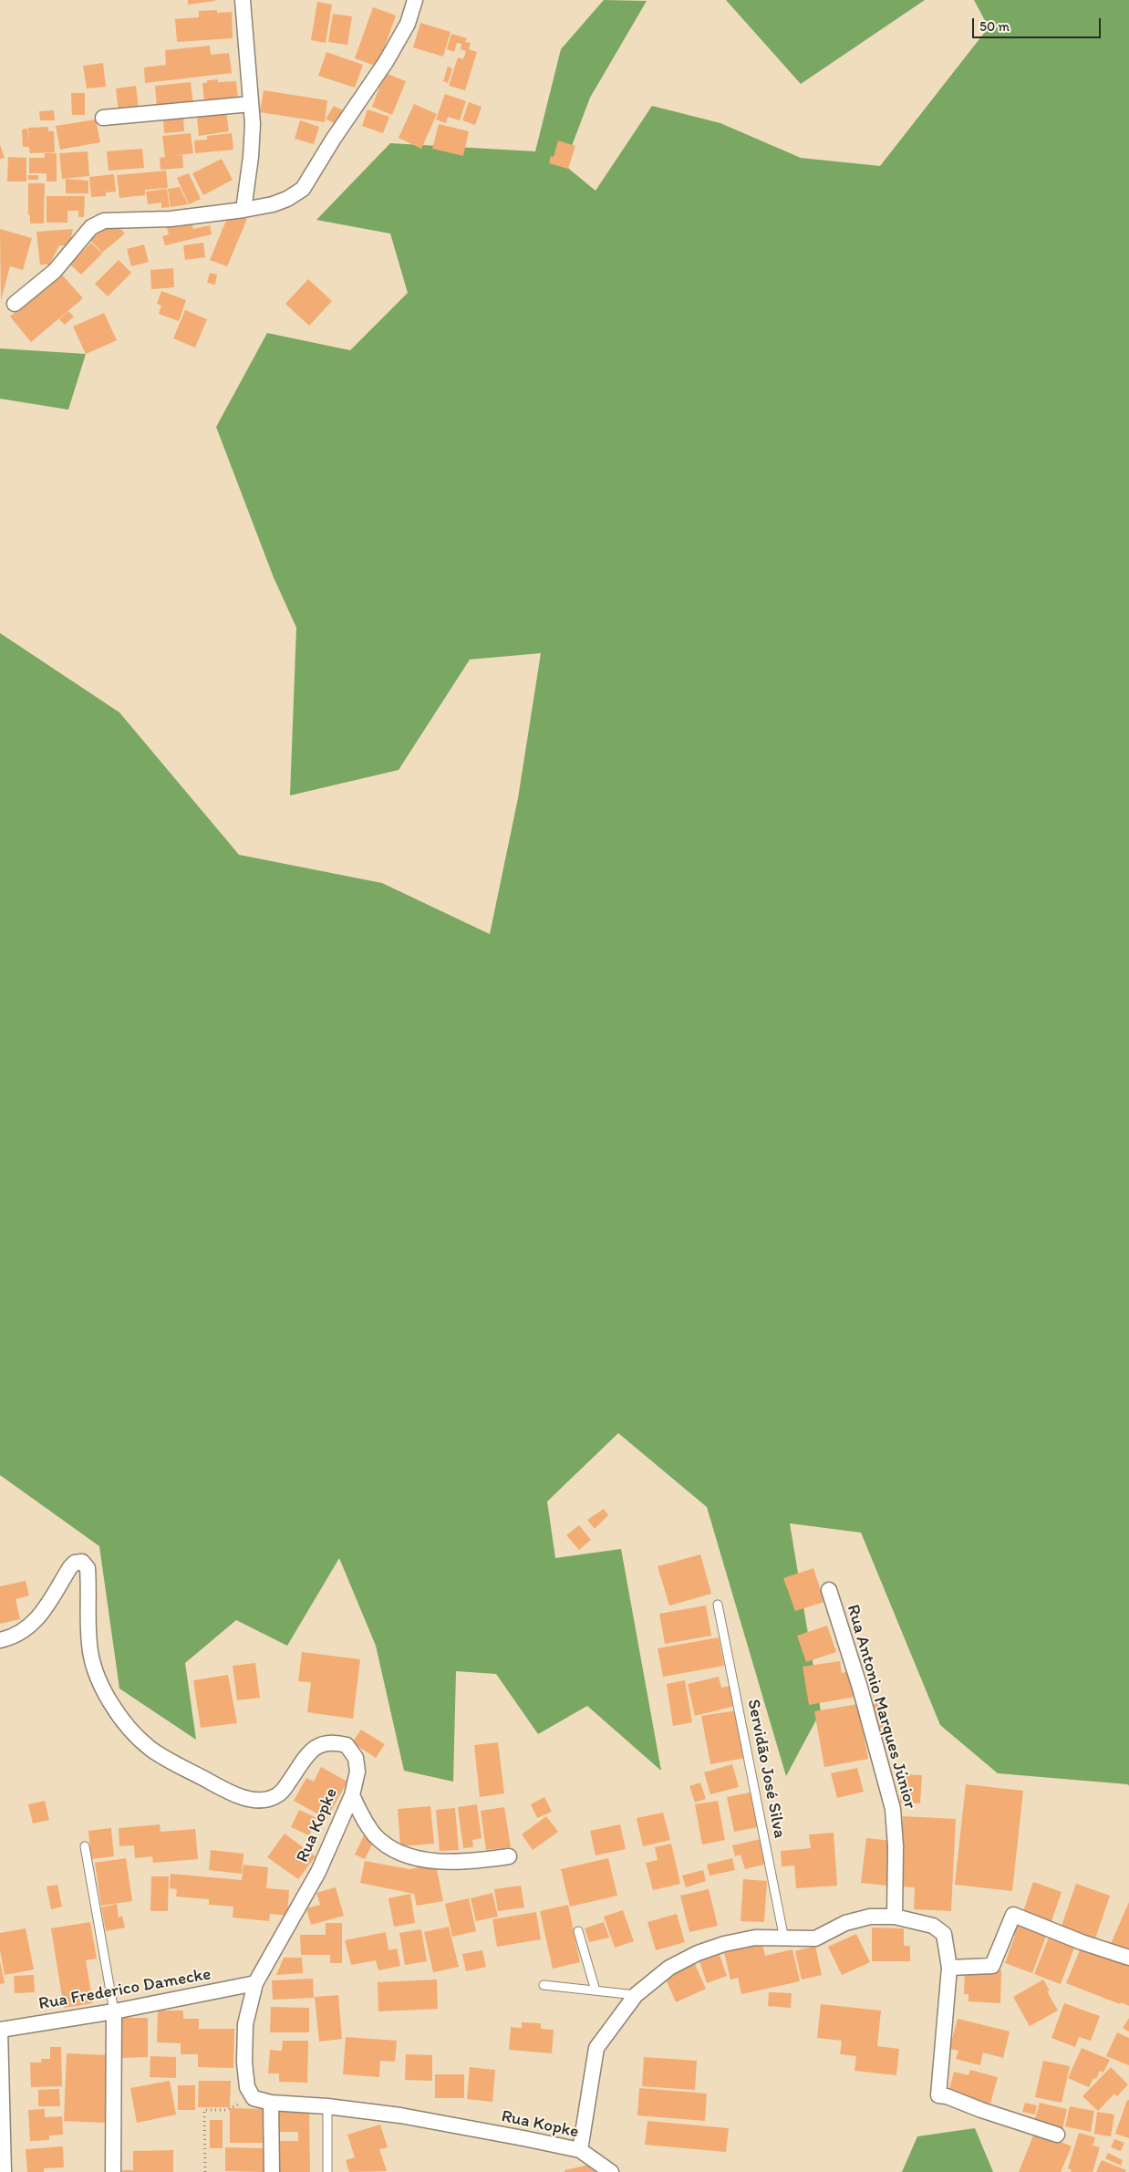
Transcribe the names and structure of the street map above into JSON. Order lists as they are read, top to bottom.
{
  "streets": {
    "street": ["Rua Antonio Marques Júnior", "Rua Kopke", "Rua Frederico Damecke"],
    "lane": ["Servidão José Silva"]
  },
  "crossings": [
    ["Rua Kopke", "Rua Frederico Damecke"]
  ],
  "scale_bar": "50 m"
}
